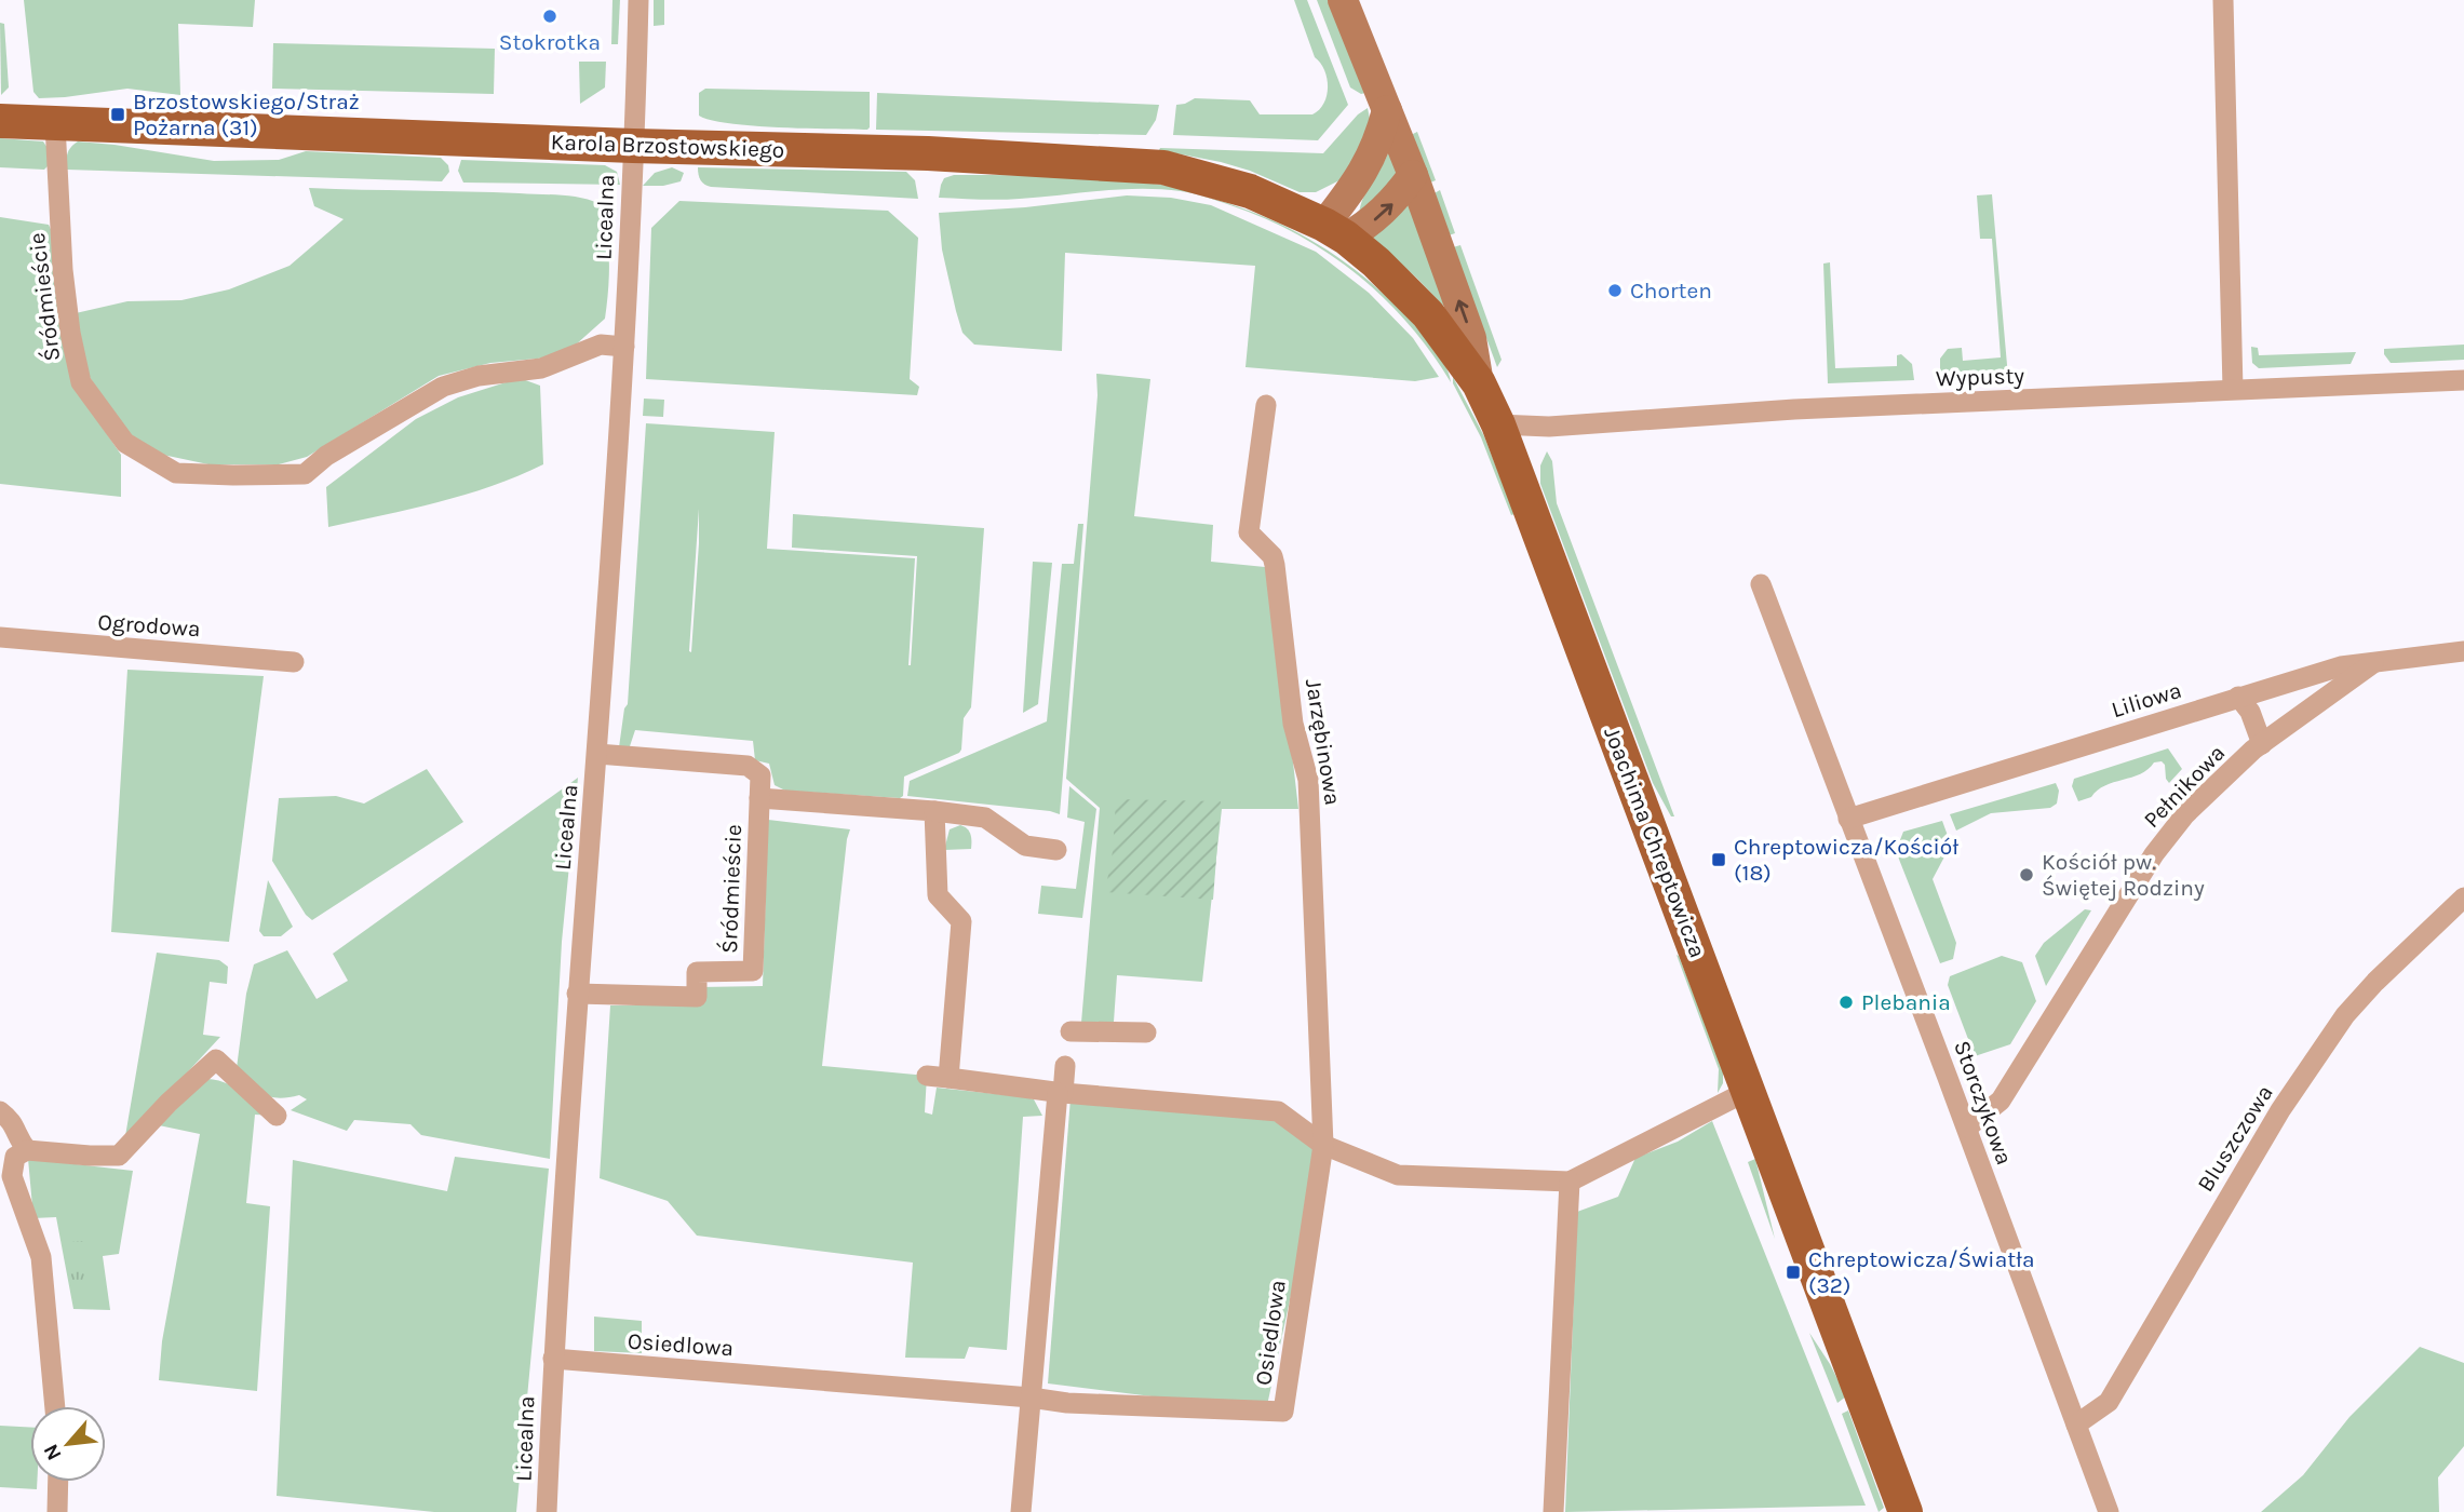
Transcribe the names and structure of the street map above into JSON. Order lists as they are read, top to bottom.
{
  "streets": {
    "main road": ["Karola Brzostowskiego", "Joachima Chreptowicza"],
    "street": [
      "Licealna",
      "Śródmieście",
      "Wypusty",
      "Ogrodowa",
      "Liliowa",
      "Jarzębinowa",
      "Pełnikowa",
      "Storczykowa",
      "Bluszczowa",
      "Osiedlowa"
    ]
  },
  "crossings": [
    ["Karola Brzostowskiego", "Licealna"],
    ["Karola Brzostowskiego", "Śródmieście"],
    ["Karola Brzostowskiego", "Joachima Chreptowicza"],
    ["Licealna", "Śródmieście"],
    ["Licealna", "Osiedlowa"],
    ["Wypusty", "Joachima Chreptowicza"],
    ["Liliowa", "Pełnikowa"],
    ["Liliowa", "Storczykowa"],
    ["Jarzębinowa", "Osiedlowa"],
    ["Pełnikowa", "Storczykowa"],
    ["Storczykowa", "Bluszczowa"]
  ],
  "places": {
    "other": [
      "Stokrotka",
      "Chorten",
      "Kościół pw. Świętej Rodziny",
      "Plebania"
    ],
    "transit": ["Brzostowskiego/Straż Pożarna (31)", "Chreptowicza/Kościół (18)", "Chreptowicza/Światła (32)"]
  },
  "north": "bottom left"
}
